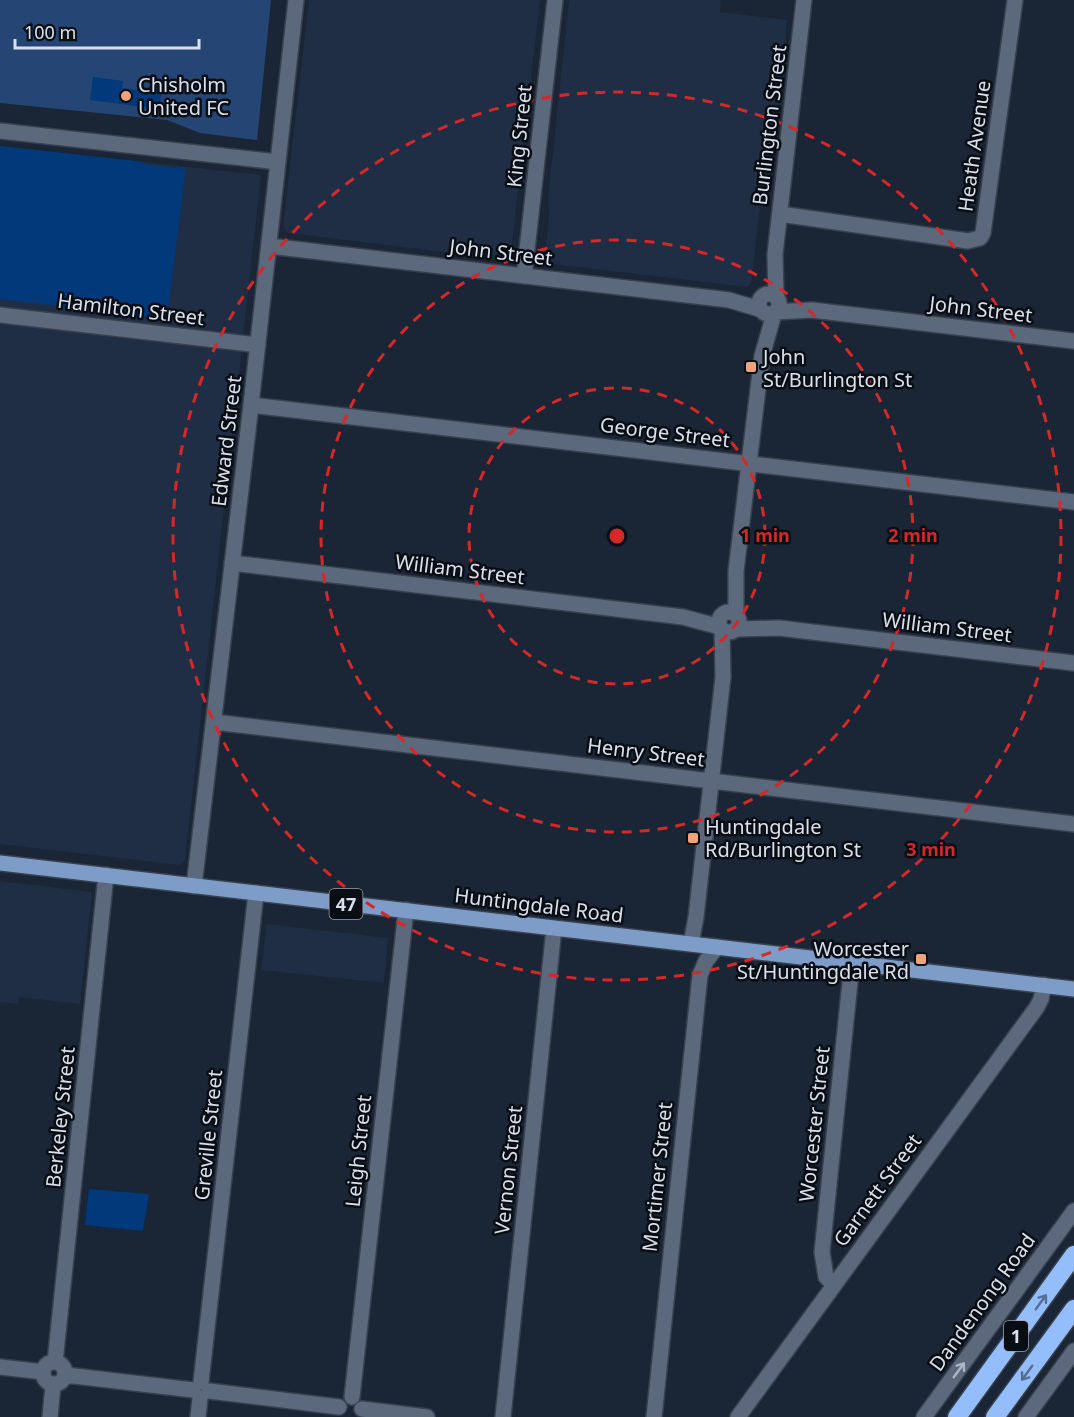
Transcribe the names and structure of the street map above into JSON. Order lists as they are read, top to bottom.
{
  "streets": {
    "highway": ["1"],
    "main road": ["47", "Huntingdale Road"],
    "street": [
      "Burlington Street",
      "King Street",
      "Heath Avenue",
      "John Street",
      "Hamilton Street",
      "George Street",
      "Edward Street",
      "William Street",
      "Henry Street",
      "Berkeley Street",
      "Worcester Street",
      "Greville Street",
      "Leigh Street",
      "Vernon Street",
      "Mortimer Street",
      "Garnett Street",
      "Dandenong Road"
    ]
  },
  "crossings": [
    ["Burlington Street", "Heath Avenue"],
    ["Burlington Street", "John Street"],
    ["Burlington Street", "George Street"],
    ["Burlington Street", "William Street"],
    ["Burlington Street", "Henry Street"],
    ["Burlington Street", "Huntingdale Road"],
    ["King Street", "John Street"],
    ["John Street", "Edward Street"],
    ["Hamilton Street", "Edward Street"],
    ["George Street", "Edward Street"],
    ["Edward Street", "William Street"],
    ["Edward Street", "Henry Street"],
    ["Edward Street", "Huntingdale Road"],
    ["Huntingdale Road", "Berkeley Street"],
    ["Huntingdale Road", "Worcester Street"],
    ["Huntingdale Road", "Greville Street"],
    ["Huntingdale Road", "Leigh Street"],
    ["Huntingdale Road", "Vernon Street"],
    ["Huntingdale Road", "Mortimer Street"],
    ["Huntingdale Road", "Garnett Street"],
    ["Worcester Street", "Garnett Street"]
  ],
  "places": {
    "other": ["Chisholm United FC"],
    "transit": ["John St/Burlington St", "Huntingdale Rd/Burlington St", "Worcester St/Huntingdale Rd"]
  },
  "scale_bar": "100 m",
  "rings": ["1 min", "2 min", "3 min"]
}
